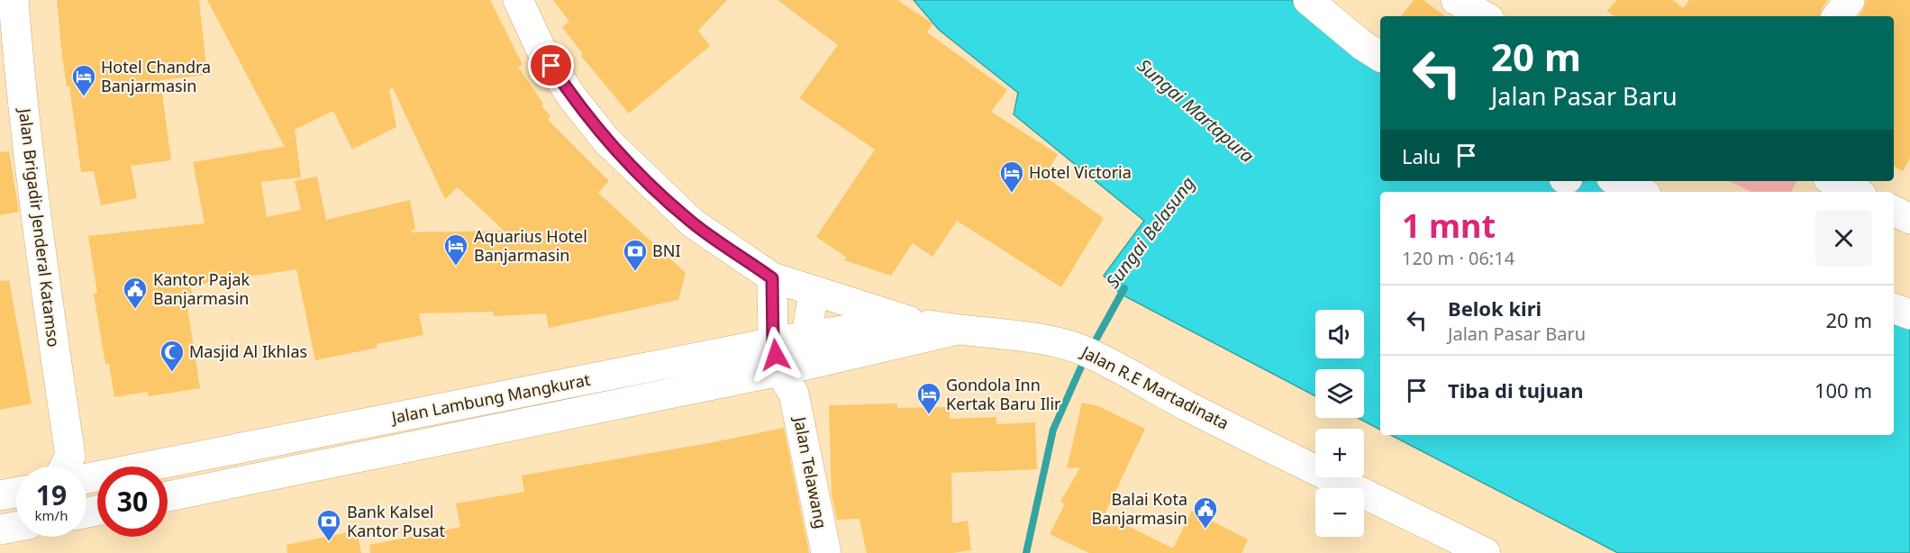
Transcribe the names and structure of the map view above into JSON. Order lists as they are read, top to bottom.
{
  "streets": {
    "main road": [
      "Jalan Brigadir Jenderal Katamso",
      "Jalan R.E Martadinata",
      "Jalan Lambung Mangkurat",
      "Jalan Telawang"
    ]
  },
  "crossings": [
    ["Jalan R.E Martadinata", "Jalan Lambung Mangkurat"],
    ["Jalan Lambung Mangkurat", "Jalan Telawang"]
  ],
  "water": ["Sungai Martapura", "Sungai Belasung"],
  "places": {
    "hotel": [
      "Hotel Chandra Banjarmasin",
      "Hotel Victoria",
      "Aquarius Hotel Banjarmasin",
      "Gondola Inn Kertak Baru Ilir"
    ],
    "bank": ["BNI", "Bank Kalsel Kantor Pusat"],
    "public building": ["Kantor Pajak Banjarmasin", "Balai Kota Banjarmasin"],
    "mosque": ["Masjid Al Ikhlas"]
  },
  "page": {
    "turn": ["20 m", "Jalan Pasar Baru"],
    "then": "Lalu",
    "heading": ["1 mnt", "120 m · 06:14"],
    "list": [
      {
        "name": "Belok kiri",
        "note": "Jalan Pasar Baru",
        "value": "20 m"
      },
      {
        "name": "Tiba di tujuan",
        "value": "100 m"
      }
    ],
    "map_buttons": ["+", "−"],
    "speed": "19 km/h",
    "limit": "30"
  }
}
